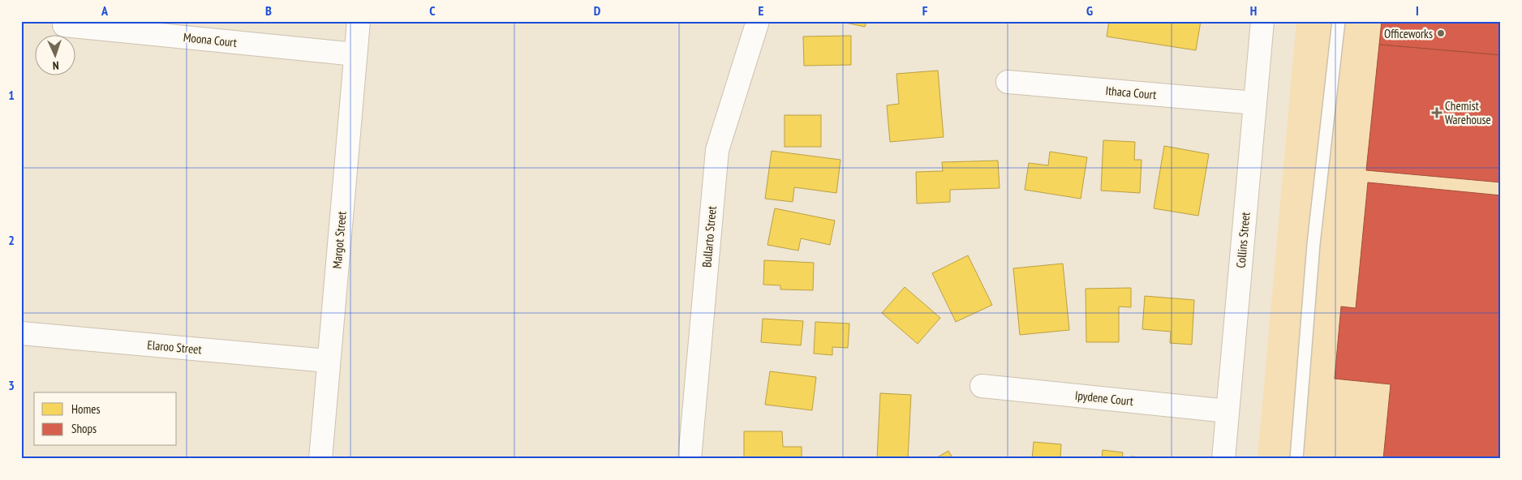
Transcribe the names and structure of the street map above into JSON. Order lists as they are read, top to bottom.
{
  "streets": {
    "street": [
      "Moona Court",
      "Ithaca Court",
      "Bullarto Street",
      "Margot Street",
      "Collins Street",
      "Elaroo Street",
      "Ipydene Court"
    ]
  },
  "crossings": [
    ["Moona Court", "Margot Street"],
    ["Ithaca Court", "Collins Street"],
    ["Margot Street", "Elaroo Street"],
    ["Collins Street", "Ipydene Court"]
  ],
  "places": {
    "other": ["Officeworks"],
    "health": ["Chemist Warehouse"]
  },
  "legend": ["Homes", "Shops"],
  "north": "bottom",
  "grid": {
    "columns": [
      "A",
      "B",
      "C",
      "D",
      "E",
      "F",
      "G",
      "H",
      "I"
    ],
    "rows": ["1", "2", "3"]
  }
}
